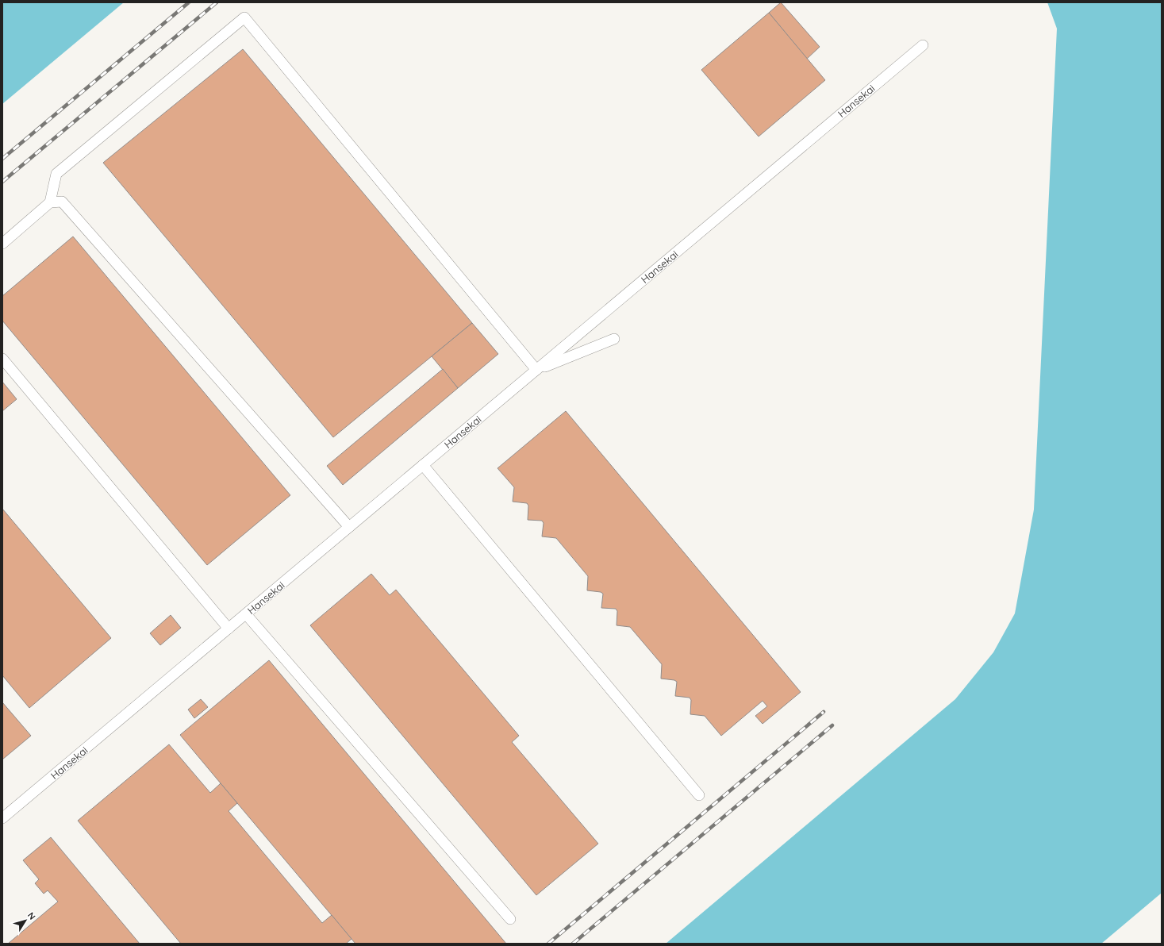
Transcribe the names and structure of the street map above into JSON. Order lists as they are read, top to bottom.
{
  "streets": {
    "lane": ["Hansekai"]
  },
  "north": "top right"
}
